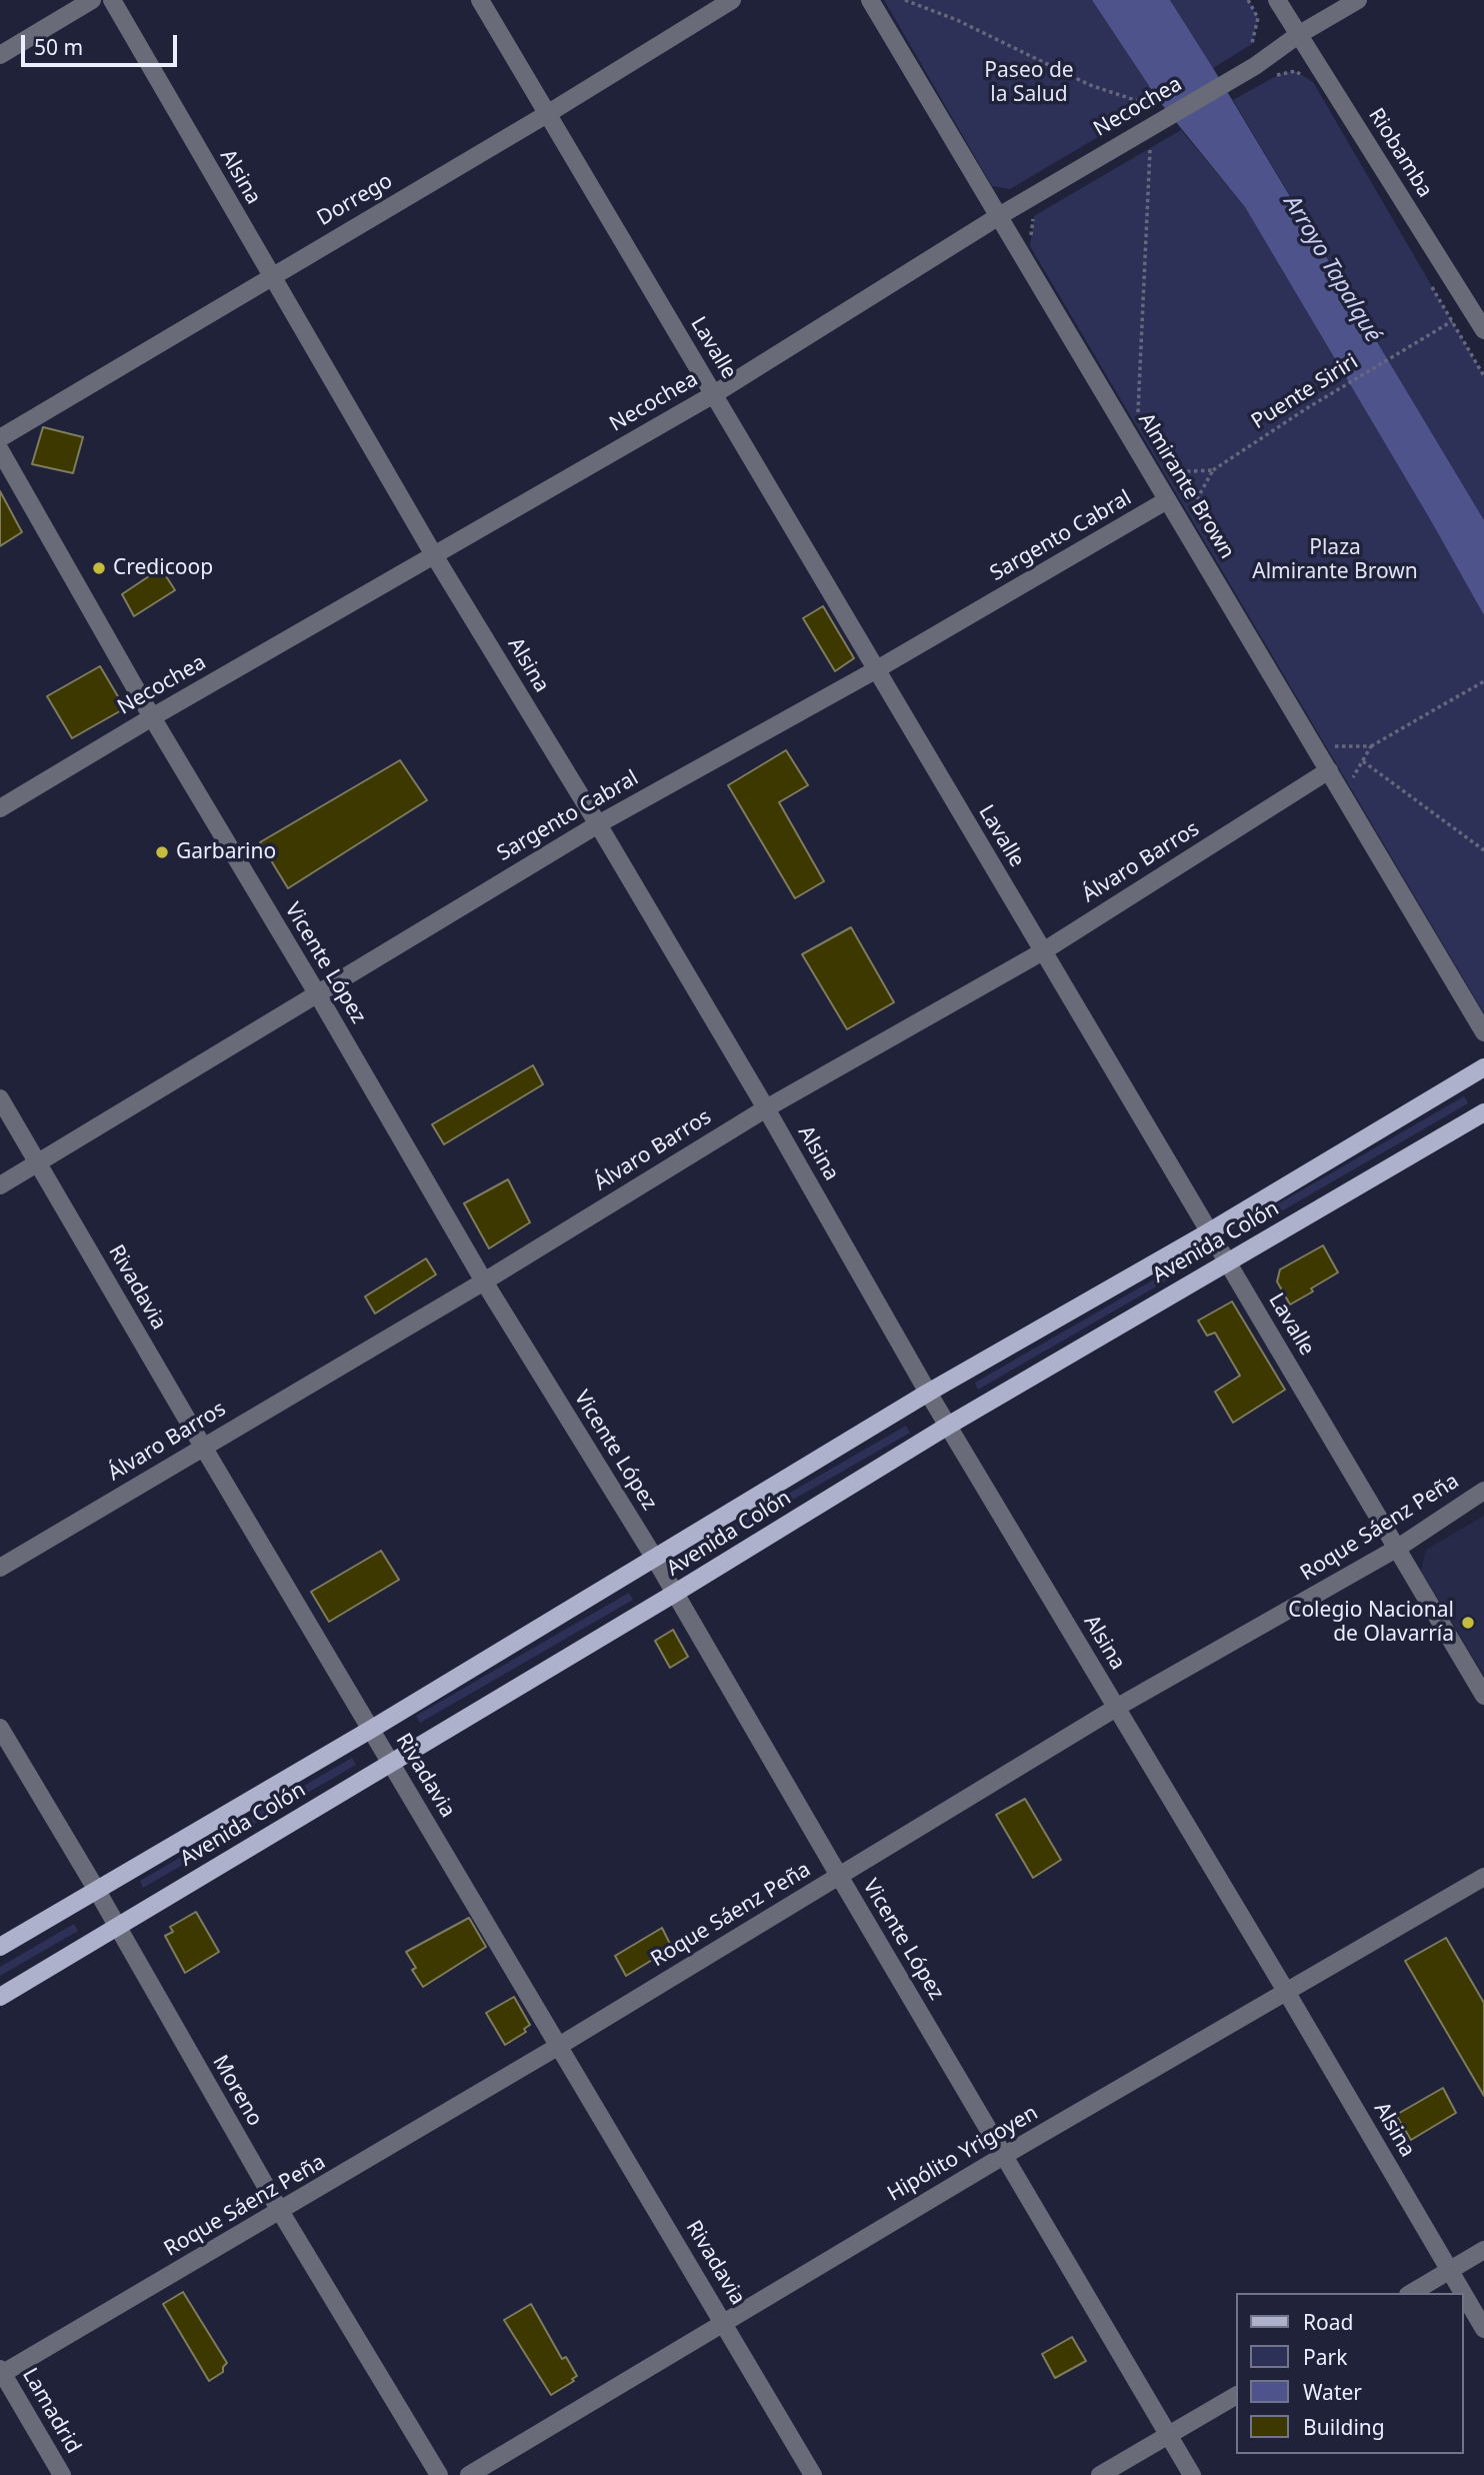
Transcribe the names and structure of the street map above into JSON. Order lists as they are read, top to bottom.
{
  "streets": {
    "main road": ["Avenida Colón"],
    "street": [
      "Necochea",
      "Riobamba",
      "Alsina",
      "Dorrego",
      "Lavalle",
      "Almirante Brown",
      "Sargento Cabral",
      "Álvaro Barros",
      "Vicente López",
      "Rivadavia",
      "Roque Sáenz Peña",
      "Moreno",
      "Hipólito Yrigoyen",
      "Lamadrid"
    ],
    "path": ["Puente Siriri"]
  },
  "crossings": [
    ["Necochea", "Riobamba"],
    ["Necochea", "Alsina"],
    ["Necochea", "Lavalle"],
    ["Necochea", "Almirante Brown"],
    ["Necochea", "Vicente López"],
    ["Alsina", "Dorrego"],
    ["Alsina", "Sargento Cabral"],
    ["Alsina", "Álvaro Barros"],
    ["Alsina", "Avenida Colón"],
    ["Alsina", "Roque Sáenz Peña"],
    ["Alsina", "Hipólito Yrigoyen"],
    ["Dorrego", "Lavalle"],
    ["Lavalle", "Sargento Cabral"],
    ["Lavalle", "Álvaro Barros"],
    ["Lavalle", "Avenida Colón"],
    ["Lavalle", "Roque Sáenz Peña"],
    ["Almirante Brown", "Sargento Cabral"],
    ["Almirante Brown", "Álvaro Barros"],
    ["Sargento Cabral", "Vicente López"],
    ["Sargento Cabral", "Rivadavia"],
    ["Álvaro Barros", "Vicente López"],
    ["Álvaro Barros", "Rivadavia"],
    ["Vicente López", "Avenida Colón"],
    ["Vicente López", "Roque Sáenz Peña"],
    ["Vicente López", "Hipólito Yrigoyen"],
    ["Avenida Colón", "Rivadavia"],
    ["Avenida Colón", "Moreno"],
    ["Rivadavia", "Roque Sáenz Peña"],
    ["Rivadavia", "Hipólito Yrigoyen"],
    ["Roque Sáenz Peña", "Moreno"],
    ["Roque Sáenz Peña", "Lamadrid"]
  ],
  "water": ["Arroyo Tapalqué"],
  "parks": ["Paseo de la Salud", "Plaza Almirante Brown"],
  "places": ["Credicoop", "Garbarino", "Colegio Nacional de Olavarría"],
  "legend": [
    "Road",
    "Park",
    "Water",
    "Building"
  ],
  "scale_bar": "50 m"
}
